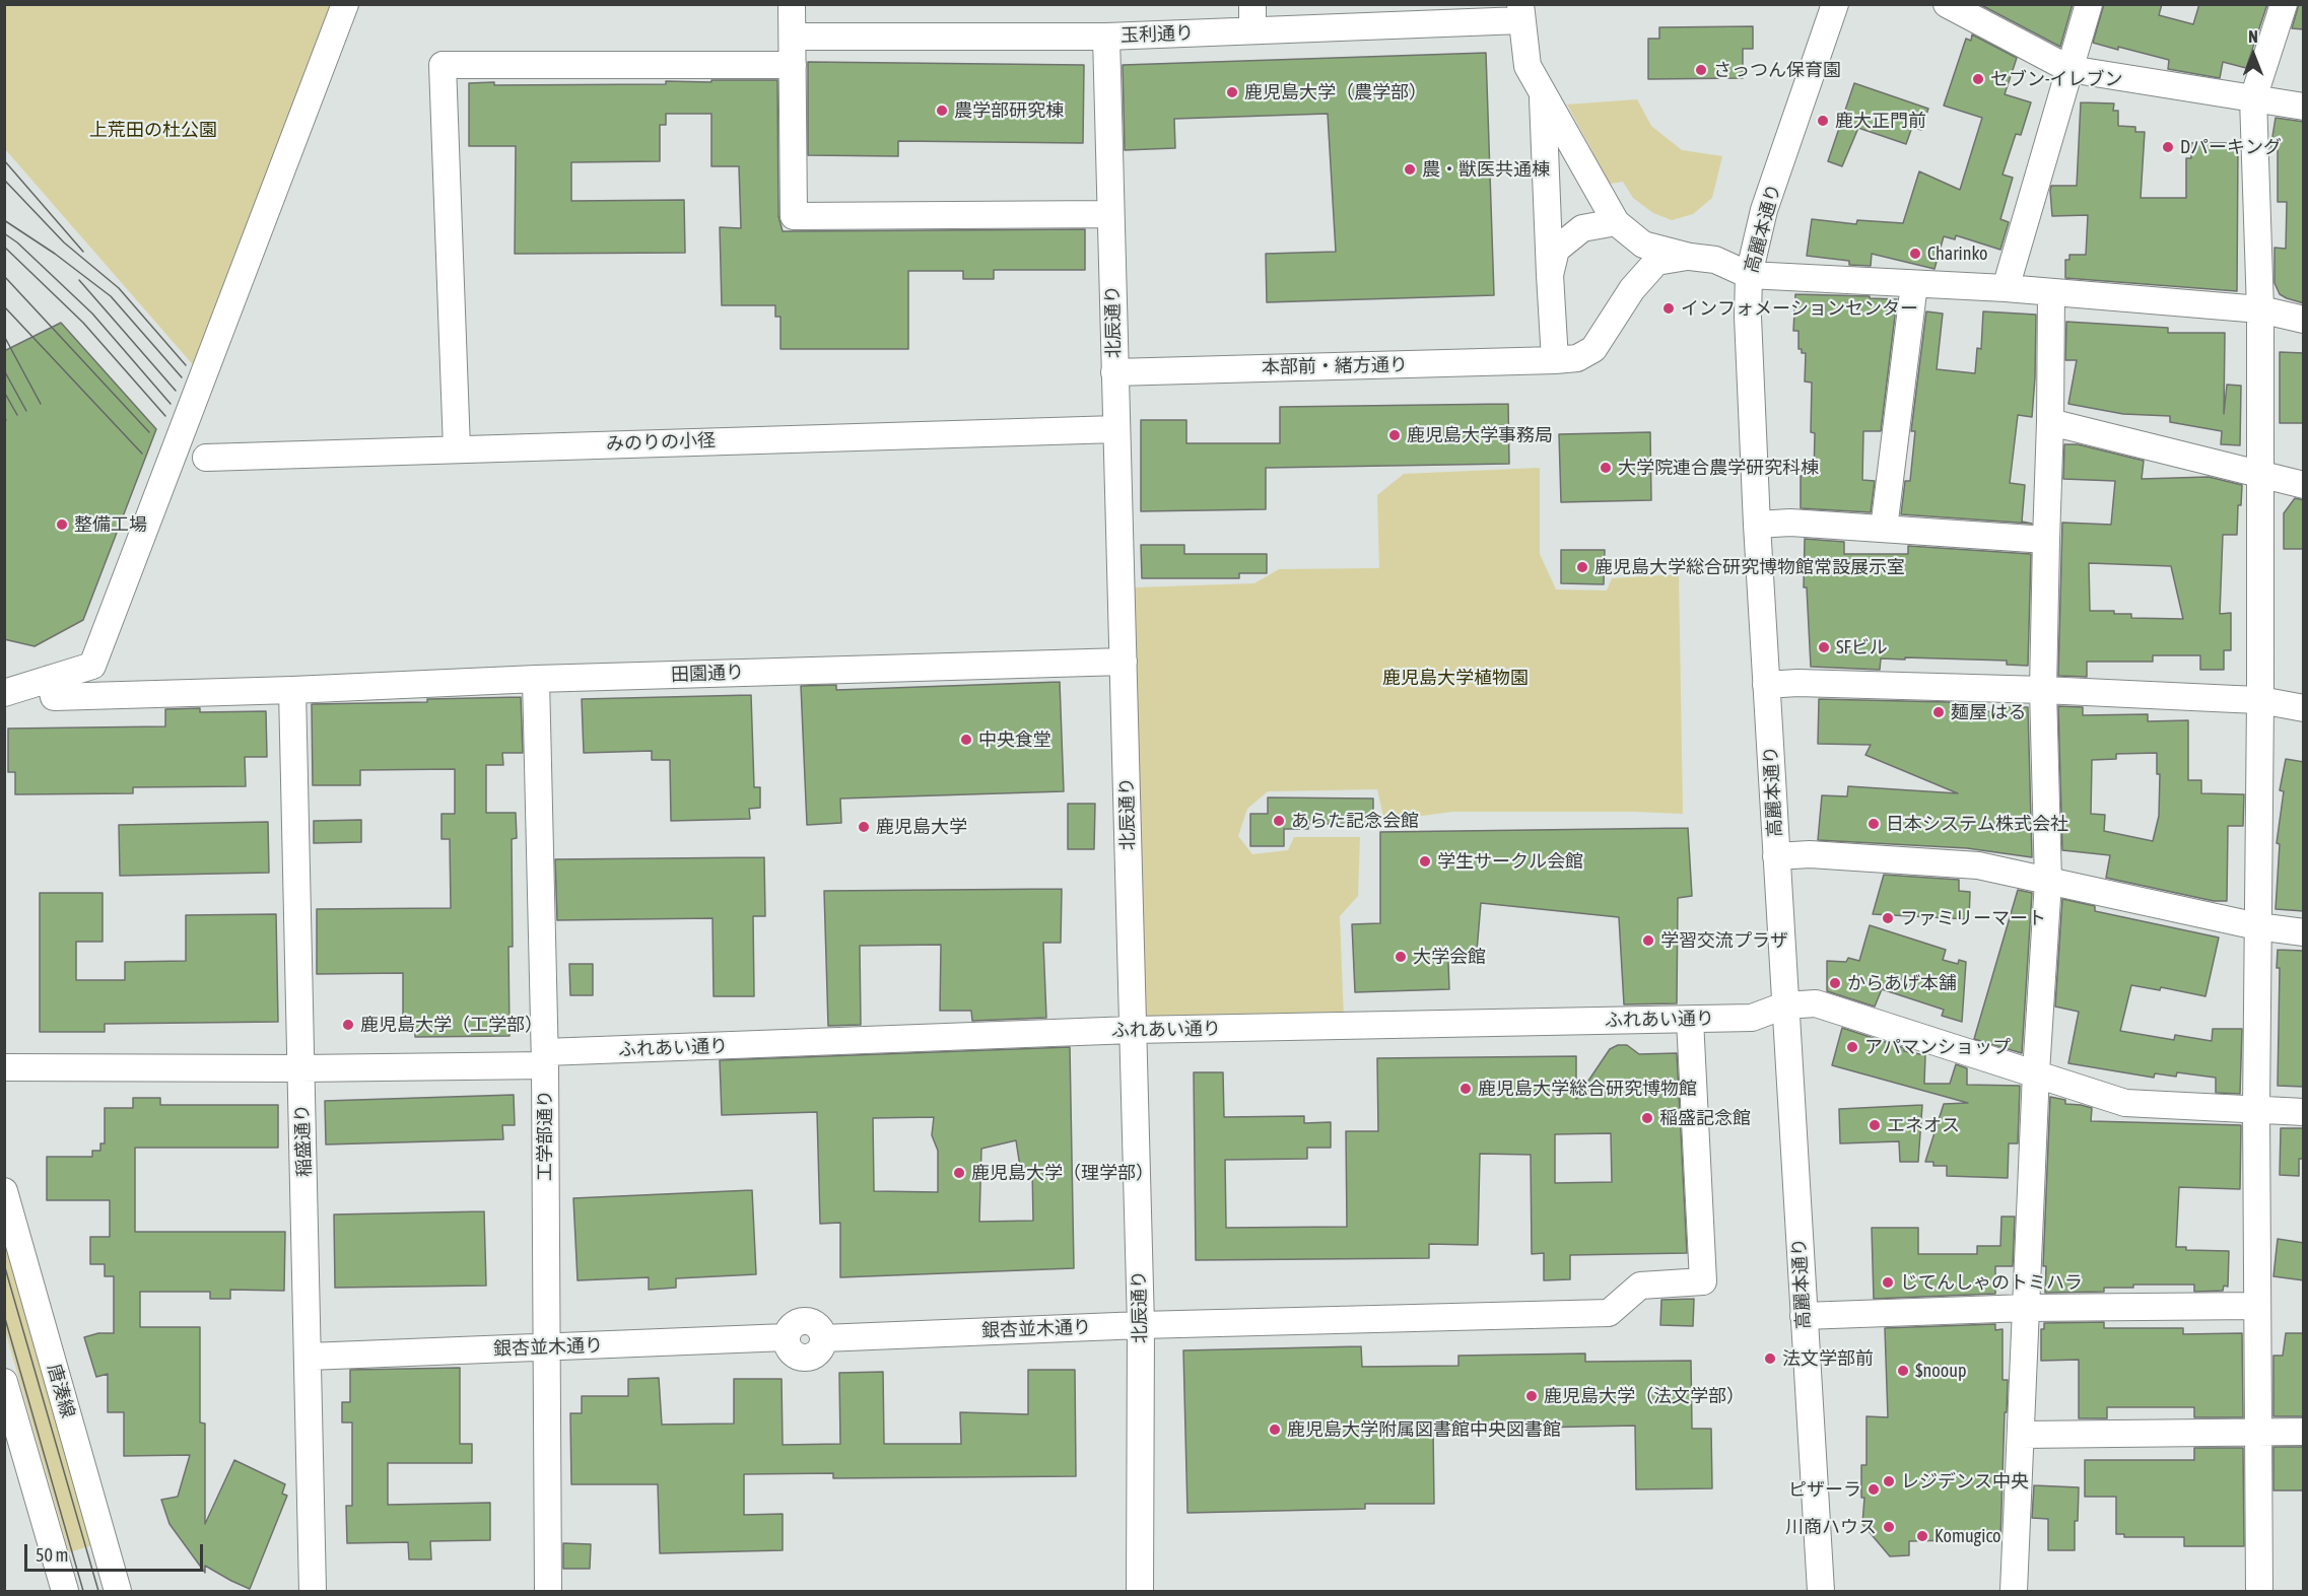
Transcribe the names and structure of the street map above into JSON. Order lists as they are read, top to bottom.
{
  "streets": {
    "street": [
      "玉利通り",
      "高麗本通り",
      "北辰通り",
      "本部前・緒方通り",
      "みのりの小径",
      "田園通り",
      "ふれあい通り",
      "工学部通り",
      "稲盛通り",
      "銀杏並木通り",
      "唐湊線"
    ]
  },
  "crossings": [
    ["玉利通り", "北辰通り"],
    ["高麗本通り", "ふれあい通り"],
    ["北辰通り", "本部前・緒方通り"],
    ["北辰通り", "みのりの小径"],
    ["北辰通り", "田園通り"],
    ["北辰通り", "ふれあい通り"],
    ["北辰通り", "銀杏並木通り"],
    ["田園通り", "工学部通り"],
    ["田園通り", "稲盛通り"],
    ["ふれあい通り", "工学部通り"],
    ["ふれあい通り", "稲盛通り"],
    ["ふれあい通り", "銀杏並木通り"],
    ["工学部通り", "銀杏並木通り"],
    ["稲盛通り", "銀杏並木通り"]
  ],
  "parks": ["上荒田の杜公園", "鹿児島大学植物園"],
  "places": [
    "さっつん保育園",
    "セブン-イレブン",
    "鹿児島大学（農学部）",
    "農学部研究棟",
    "鹿大正門前",
    "Dパーキング",
    "農・獣医共通棟",
    "Charinko",
    "インフォメーションセンター",
    "鹿児島大学事務局",
    "大学院連合農学研究科棟",
    "整備工場",
    "鹿児島大学総合研究博物館常設展示室",
    "SFビル",
    "麺屋 はる",
    "中央食堂",
    "あらた記念会館",
    "日本システム株式会社",
    "鹿児島大学",
    "学生サークル会館",
    "ファミリーマート",
    "学習交流プラザ",
    "大学会館",
    "からあげ本舗",
    "鹿児島大学（工学部）",
    "アパマンショップ",
    "鹿児島大学総合研究博物館",
    "稲盛記念館",
    "エネオス",
    "鹿児島大学（理学部）",
    "じてんしゃのトミハラ",
    "法文学部前",
    "$nooup",
    "鹿児島大学（法文学部）",
    "鹿児島大学附属図書館中央図書館",
    "レジデンス中央",
    "ピザーラ",
    "川商ハウス",
    "Komugico"
  ],
  "scale_bar": "50 m",
  "north": "top"
}
